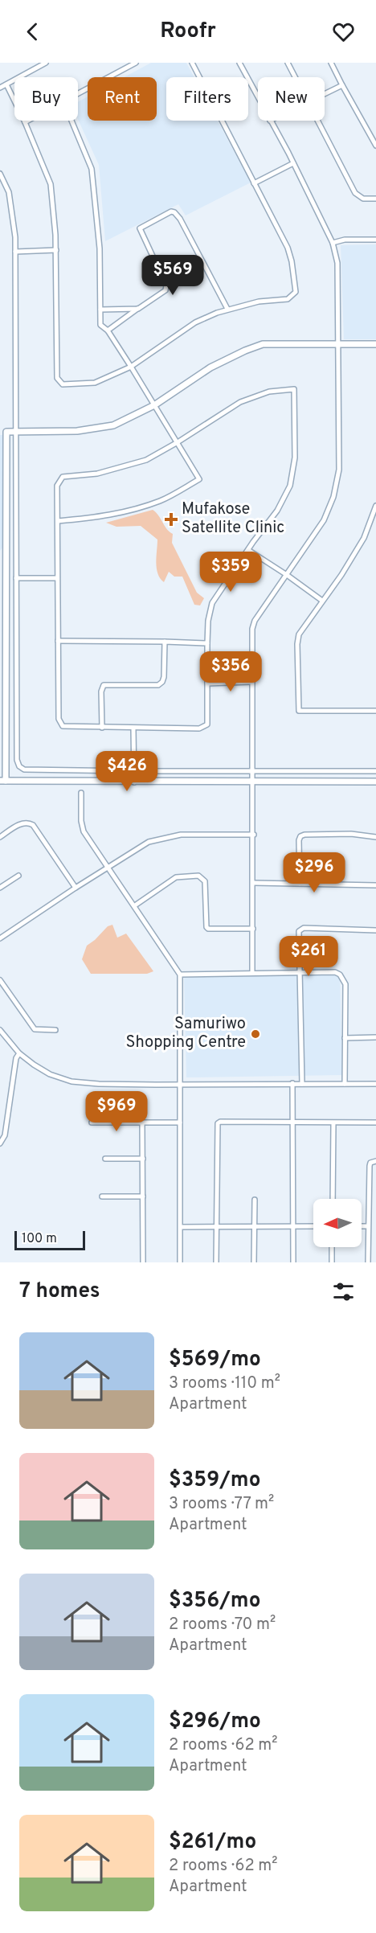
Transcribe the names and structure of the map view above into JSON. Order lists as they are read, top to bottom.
{
  "places": {
    "health": ["Mufakose Satellite Clinic"],
    "other": ["Samuriwo Shopping Centre"]
  },
  "scale_bar": "100 m",
  "north": "left",
  "page": {
    "header": "Roofr",
    "chip": [
      "Buy",
      "Rent",
      "Filters",
      "New"
    ],
    "price": [
      "$569",
      "$359",
      "$356",
      "$426",
      "$296",
      "$261",
      "$969"
    ],
    "scale": "100 m",
    "heading": "7 homes",
    "list": [
      {
        "name": "$569/mo",
        "note": "3 rooms · 110 m² · Apartment"
      },
      {
        "name": "$359/mo",
        "note": "3 rooms · 77 m² · Apartment"
      },
      {
        "name": "$356/mo",
        "note": "2 rooms · 70 m² · Apartment"
      },
      {
        "name": "$296/mo",
        "note": "2 rooms · 62 m² · Apartment"
      },
      {
        "name": "$261/mo",
        "note": "2 rooms · 62 m² · Apartment"
      }
    ]
  }
}
